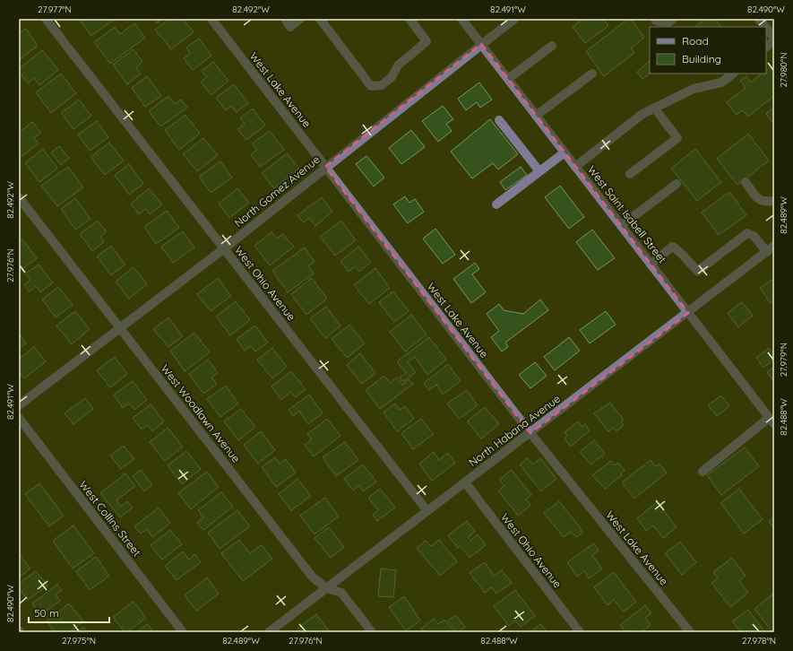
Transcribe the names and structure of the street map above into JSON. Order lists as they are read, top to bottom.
{
  "streets": {
    "street": [
      "West Lake Avenue",
      "North Gomez Avenue",
      "West Saint Isabell Street",
      "West Ohio Avenue",
      "West Woodlawn Avenue",
      "North Habana Avenue",
      "West Collins Street"
    ]
  },
  "crossings": [
    ["West Lake Avenue", "North Gomez Avenue"],
    ["West Lake Avenue", "North Habana Avenue"],
    ["North Gomez Avenue", "West Saint Isabell Street"],
    ["North Gomez Avenue", "West Ohio Avenue"],
    ["North Gomez Avenue", "West Woodlawn Avenue"],
    ["West Saint Isabell Street", "North Habana Avenue"],
    ["West Ohio Avenue", "North Habana Avenue"],
    ["West Woodlawn Avenue", "North Habana Avenue"]
  ],
  "legend": ["Road", "Building"],
  "scale_bar": "50 m",
  "coordinates": [
    "27.977°N",
    "82.492°W",
    "82.491°W",
    "82.490°W",
    "27.980°N",
    "82.489°W",
    "27.976°N",
    "27.979°N",
    "82.488°W",
    "27.975°N",
    "27.978°N"
  ]
}
